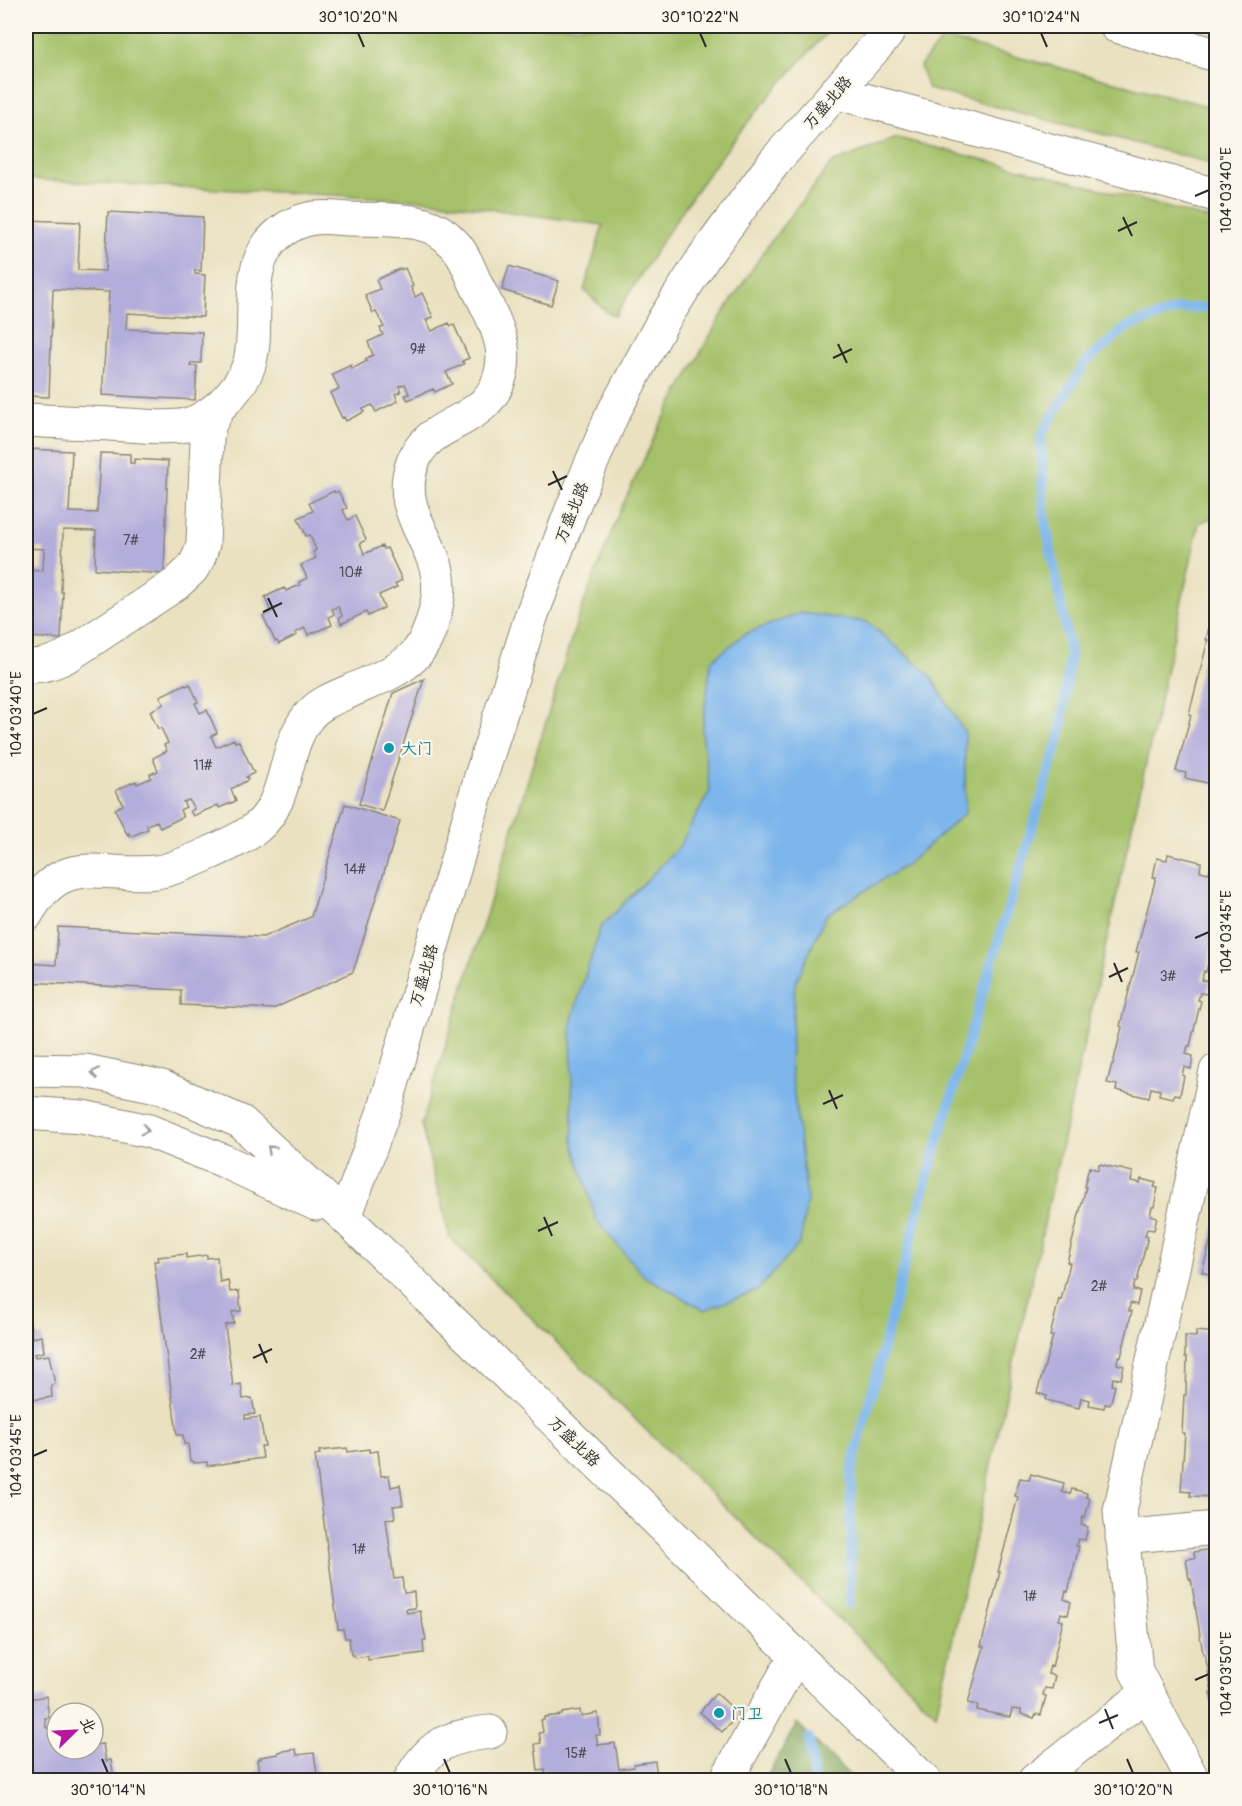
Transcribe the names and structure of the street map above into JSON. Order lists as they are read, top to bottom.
{
  "streets": {
    "street": ["万盛北路"]
  },
  "places": ["大门", "门卫"],
  "house_numbers": [
    "9#",
    "7#",
    "10#",
    "11#",
    "14#",
    "3#",
    "2#",
    "2#",
    "1#",
    "1#",
    "15#"
  ],
  "north": "top right",
  "coordinates": [
    "30°10'20\"N",
    "30°10'22\"N",
    "30°10'24\"N",
    "104°03'40\"E",
    "104°03'45\"E",
    "104°03'50\"E",
    "30°10'14\"N",
    "30°10'16\"N",
    "30°10'18\"N"
  ]
}
